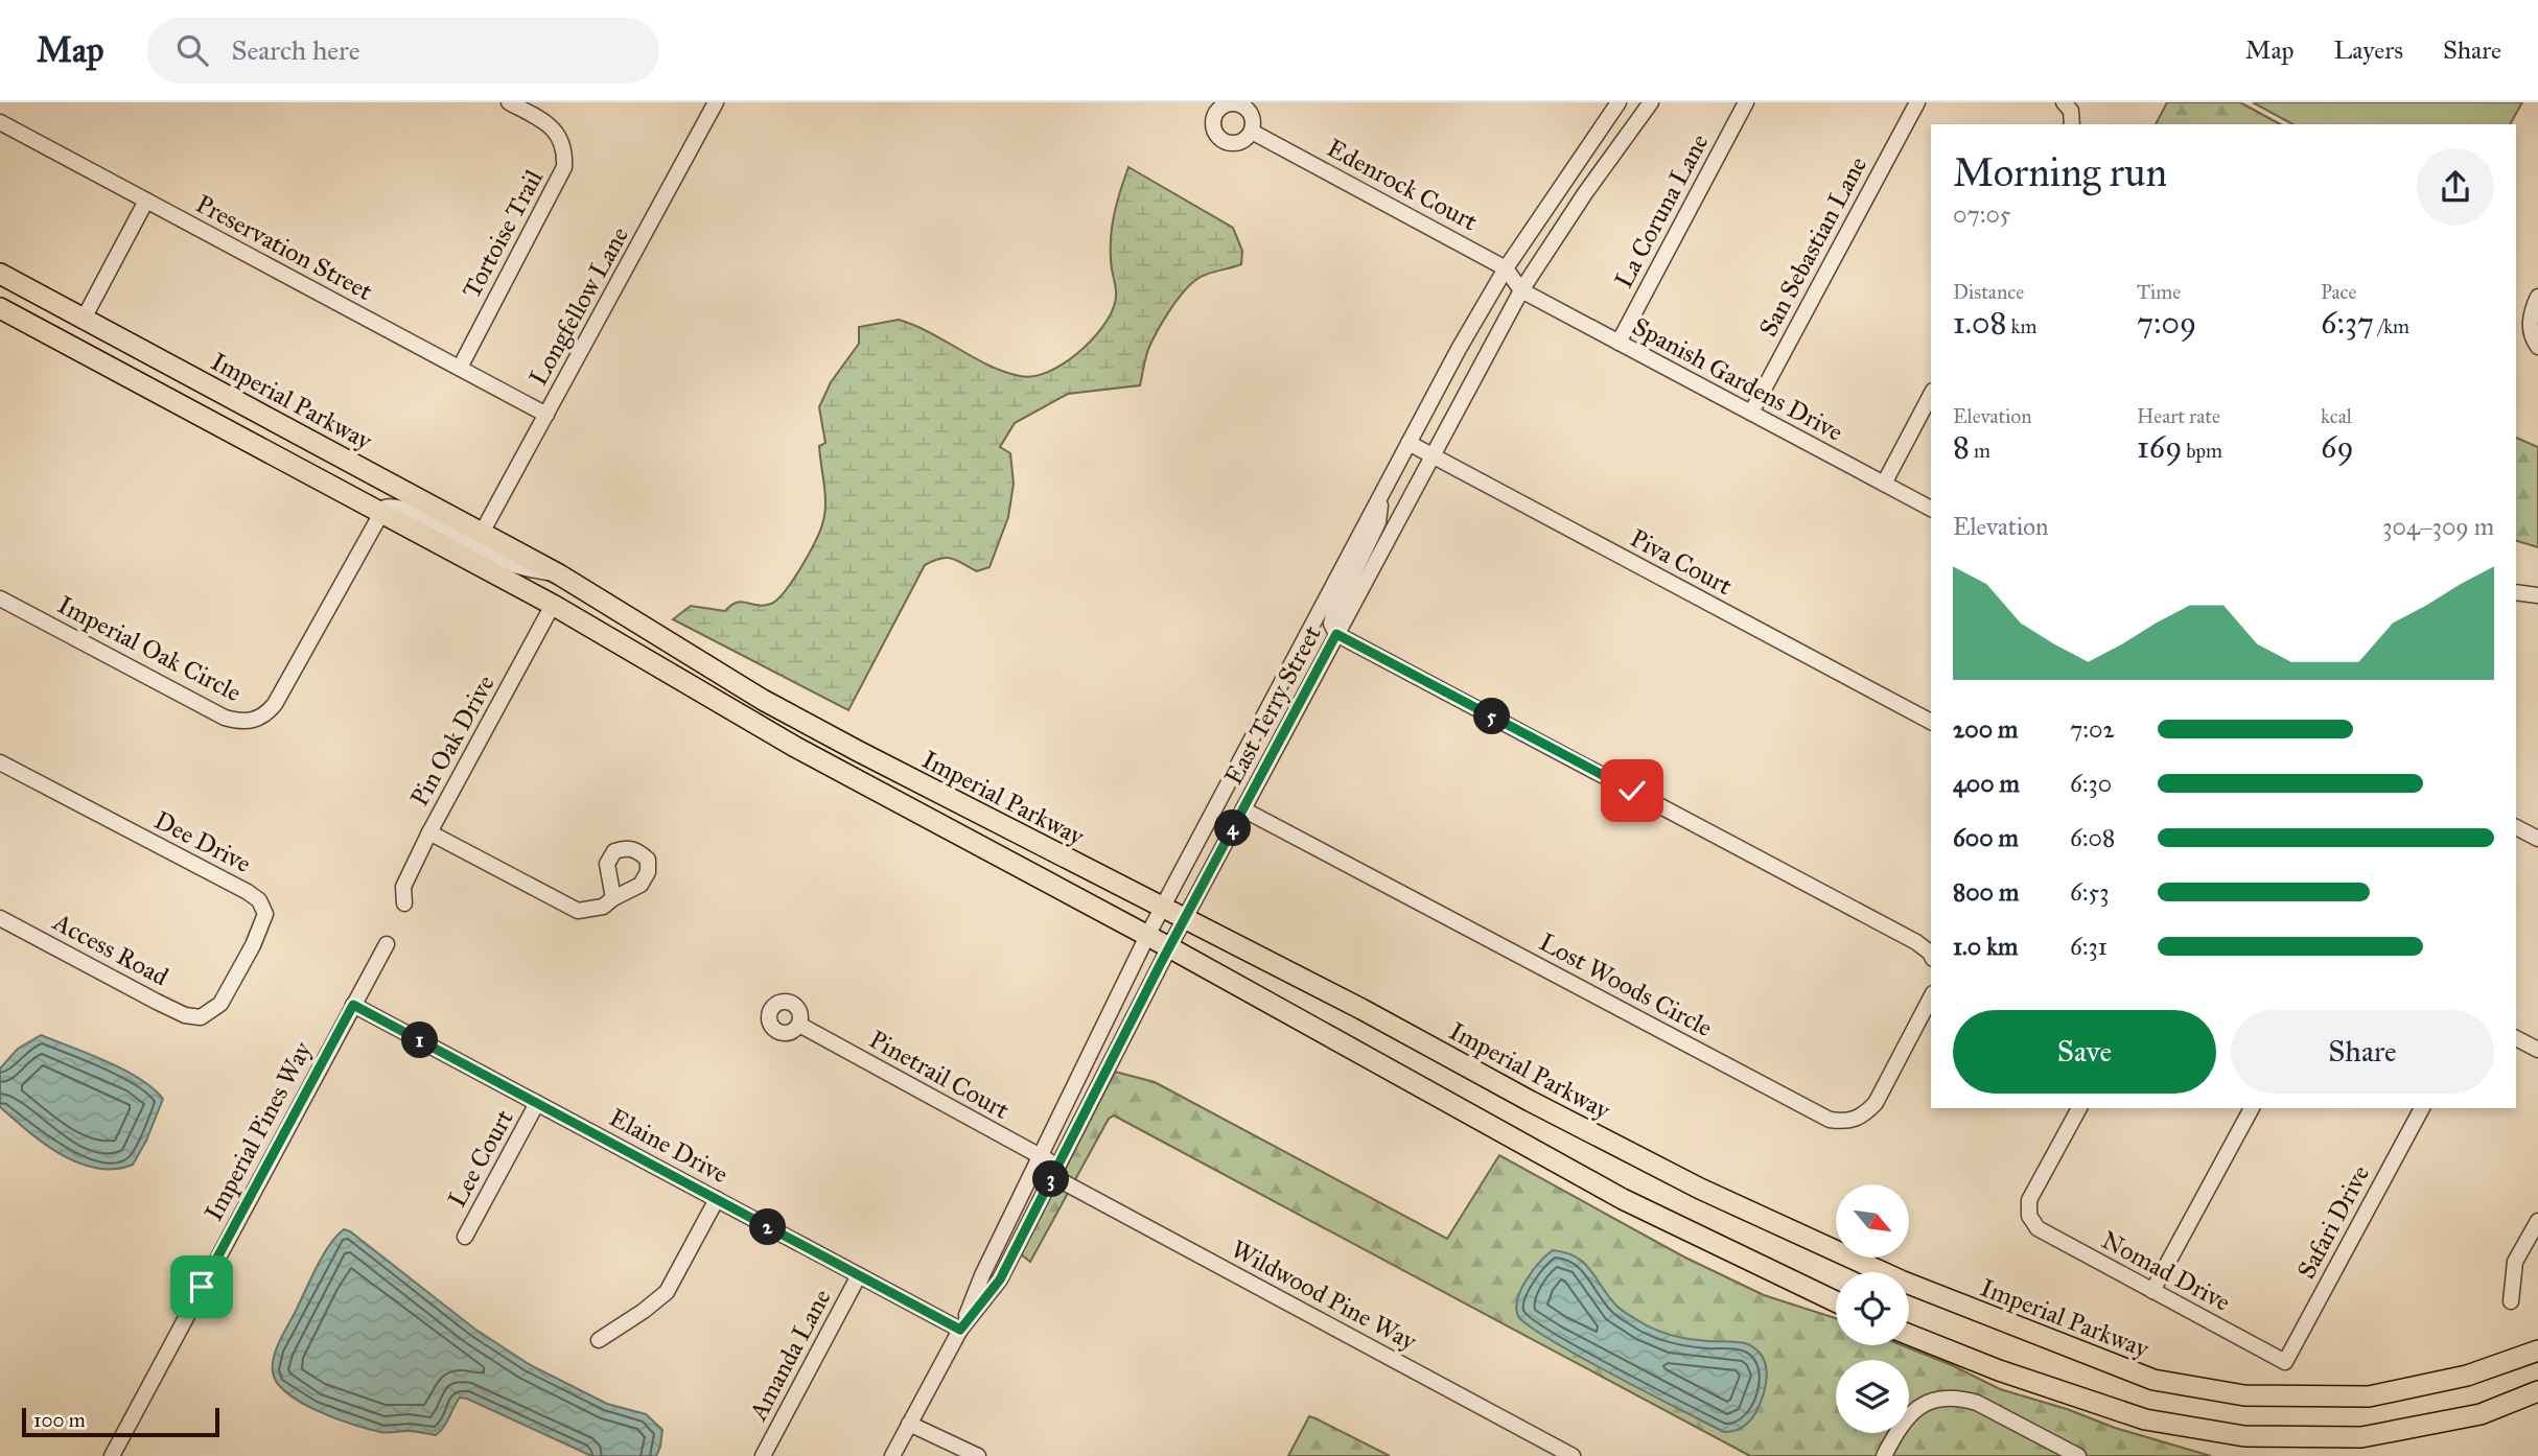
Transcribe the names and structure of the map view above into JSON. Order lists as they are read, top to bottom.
{
  "streets": {
    "main road": ["Imperial Parkway"],
    "street": [
      "Edenrock Court",
      "La Coruna Lane",
      "Tortoise Trail",
      "San Sebastian Lane",
      "Preservation Street",
      "Longfellow Lane",
      "Spanish Gardens Drive",
      "Piva Court",
      "Imperial Oak Circle",
      "East Terry Street",
      "Pin Oak Drive",
      "Dee Drive",
      "Access Road",
      "Lost Woods Circle",
      "Pinetrail Court",
      "Imperial Pines Way",
      "Elaine Drive",
      "Lee Court",
      "Safari Drive",
      "Nomad Drive",
      "Wildwood Pine Way",
      "Amanda Lane"
    ]
  },
  "crossings": [
    ["Edenrock Court", "Spanish Gardens Drive"],
    ["Edenrock Court", "East Terry Street"],
    ["La Coruna Lane", "Spanish Gardens Drive"],
    ["Tortoise Trail", "Preservation Street"],
    ["San Sebastian Lane", "Spanish Gardens Drive"],
    ["Preservation Street", "Longfellow Lane"],
    ["Longfellow Lane", "Imperial Parkway"],
    ["Spanish Gardens Drive", "East Terry Street"],
    ["Imperial Parkway", "Imperial Oak Circle"],
    ["Imperial Parkway", "East Terry Street"],
    ["Imperial Parkway", "Pin Oak Drive"],
    ["Piva Court", "East Terry Street"],
    ["East Terry Street", "Lost Woods Circle"],
    ["East Terry Street", "Pinetrail Court"],
    ["East Terry Street", "Elaine Drive"],
    ["East Terry Street", "Wildwood Pine Way"],
    ["Dee Drive", "Access Road"],
    ["Pinetrail Court", "Wildwood Pine Way"],
    ["Imperial Pines Way", "Elaine Drive"],
    ["Elaine Drive", "Lee Court"],
    ["Elaine Drive", "Amanda Lane"],
    ["Safari Drive", "Nomad Drive"]
  ],
  "scale_bar": "100 m",
  "north": "bottom right",
  "page": {
    "header": "Map",
    "search": "Search here",
    "nav": ["Map", "Layers", "Share"],
    "heading": ["Morning run", "07:05"],
    "stats": [
      ["Distance", "1.08 km"],
      ["Time", "7:09"],
      ["Pace", "6:37 /km"],
      ["Elevation", "8 m"],
      ["Heart rate", "169 bpm"],
      ["kcal", "69"]
    ],
    "chart": ["Elevation", "304–309 m"],
    "pins": [
      "5",
      "4",
      "1",
      "3",
      "2"
    ],
    "list": [
      {
        "name": "200 m",
        "note": "7:02"
      },
      {
        "name": "400 m",
        "note": "6:30"
      },
      {
        "name": "600 m",
        "note": "6:08"
      },
      {
        "name": "800 m",
        "note": "6:53"
      },
      {
        "name": "1.0 km",
        "note": "6:31"
      }
    ],
    "buttons": ["Save", "Share"],
    "scale": "100 m"
  }
}
